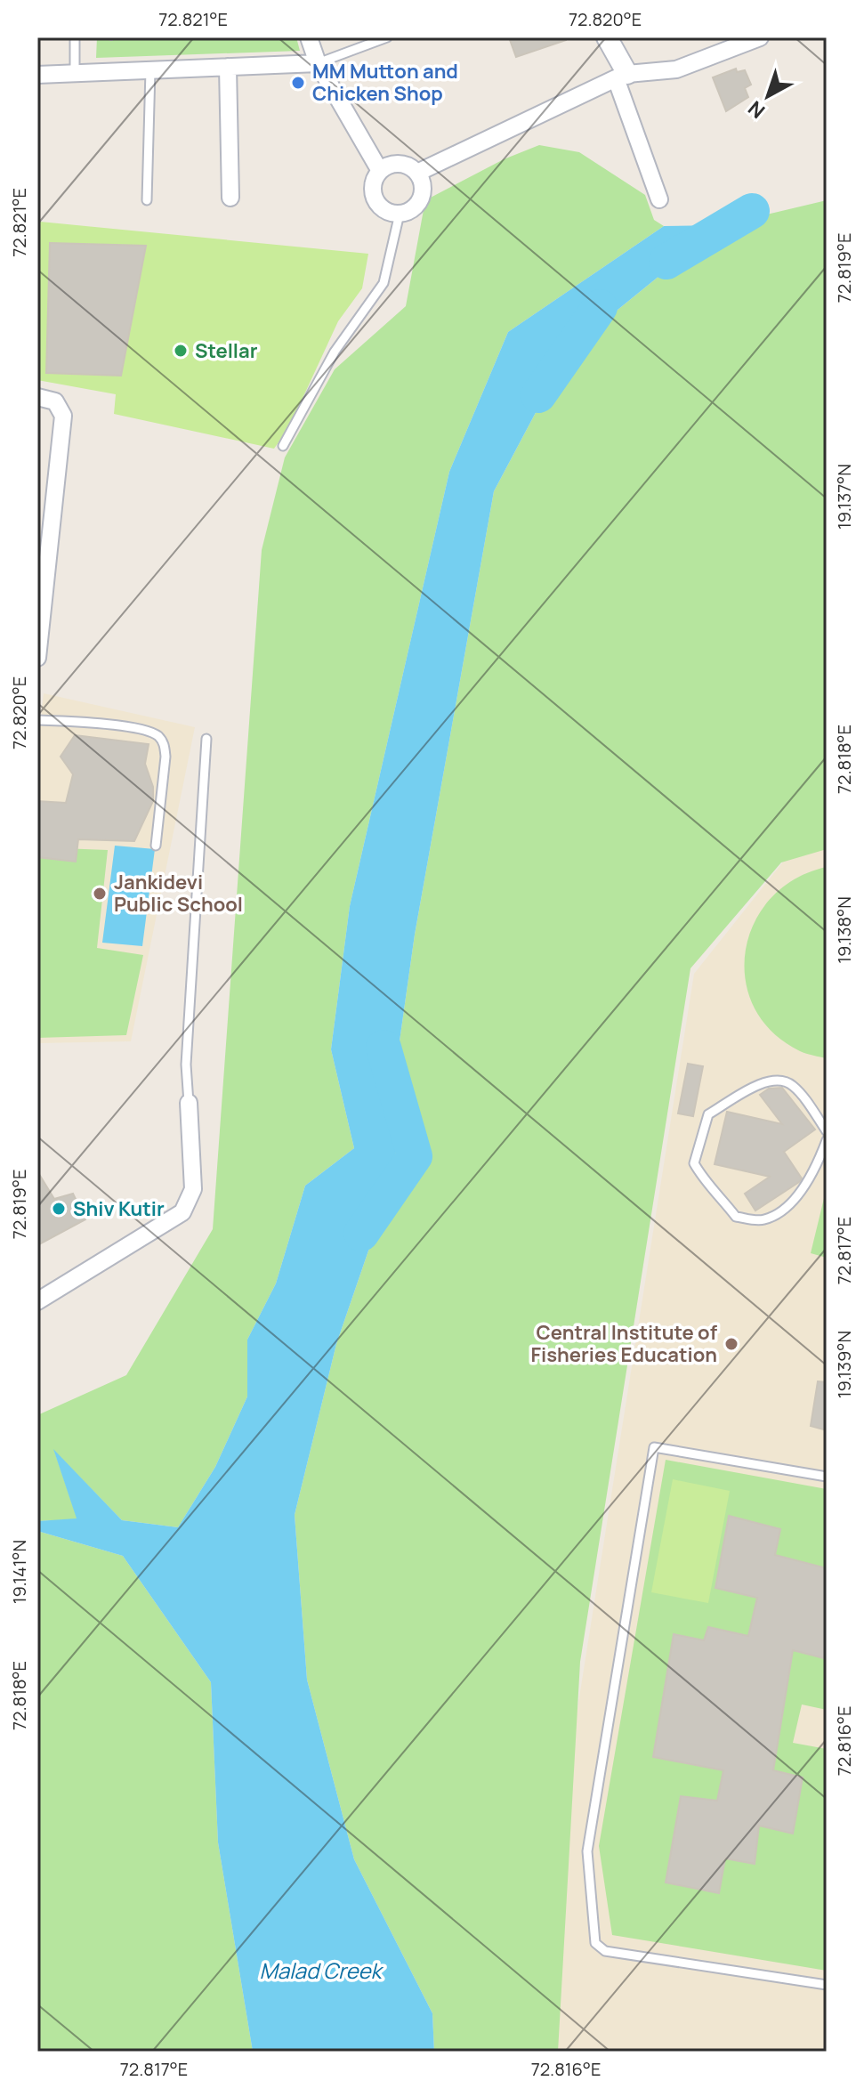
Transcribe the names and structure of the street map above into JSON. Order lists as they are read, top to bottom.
{
  "water": ["Malad Creek"],
  "places": [
    "MM Mutton and Chicken Shop",
    "Stellar",
    "Jankidevi Public School",
    "Shiv Kutir",
    "Central Institute of Fisheries Education"
  ],
  "north": "bottom left",
  "coordinates": [
    "72.821°E",
    "72.820°E",
    "72.819°E",
    "19.137°N",
    "72.818°E",
    "19.138°N",
    "72.817°E",
    "19.139°N",
    "19.141°N",
    "72.816°E"
  ]
}
